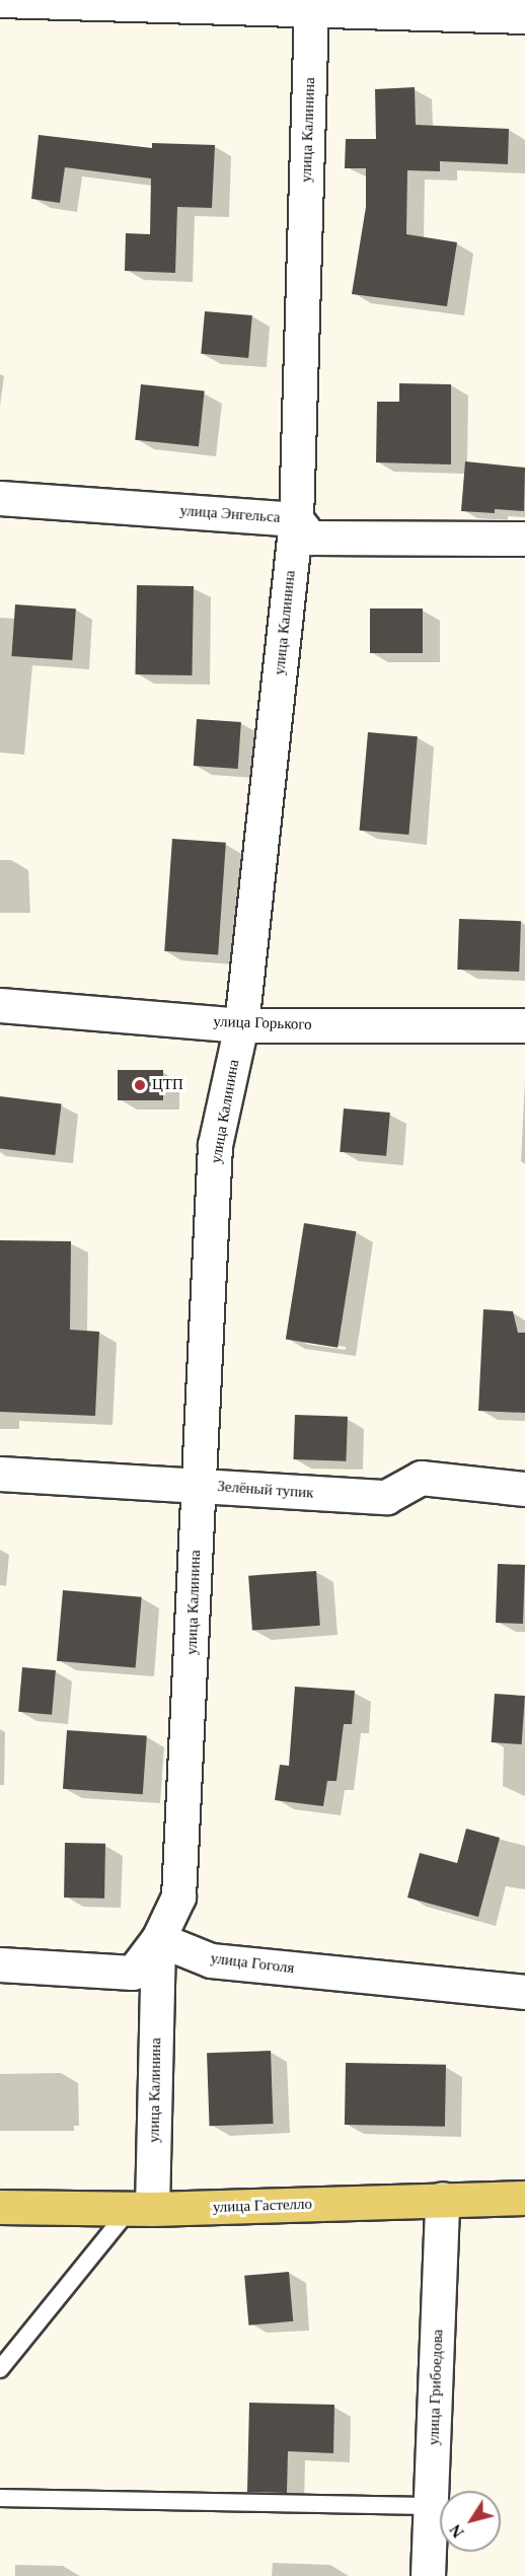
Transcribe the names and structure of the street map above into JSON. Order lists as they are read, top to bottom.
{
  "streets": {
    "main road": ["улица Гастелло"],
    "street": [
      "улица Калинина",
      "улица Энгельса",
      "улица Горького",
      "Зелёный тупик",
      "улица Гоголя",
      "улица Грибоедова"
    ]
  },
  "crossings": [
    ["улица Калинина", "улица Энгельса"],
    ["улица Калинина", "улица Горького"],
    ["улица Калинина", "Зелёный тупик"],
    ["улица Калинина", "улица Гоголя"],
    ["улица Калинина", "улица Гастелло"],
    ["улица Гастелло", "улица Грибоедова"]
  ],
  "places": ["ЦТП"],
  "north": "bottom left"
}
